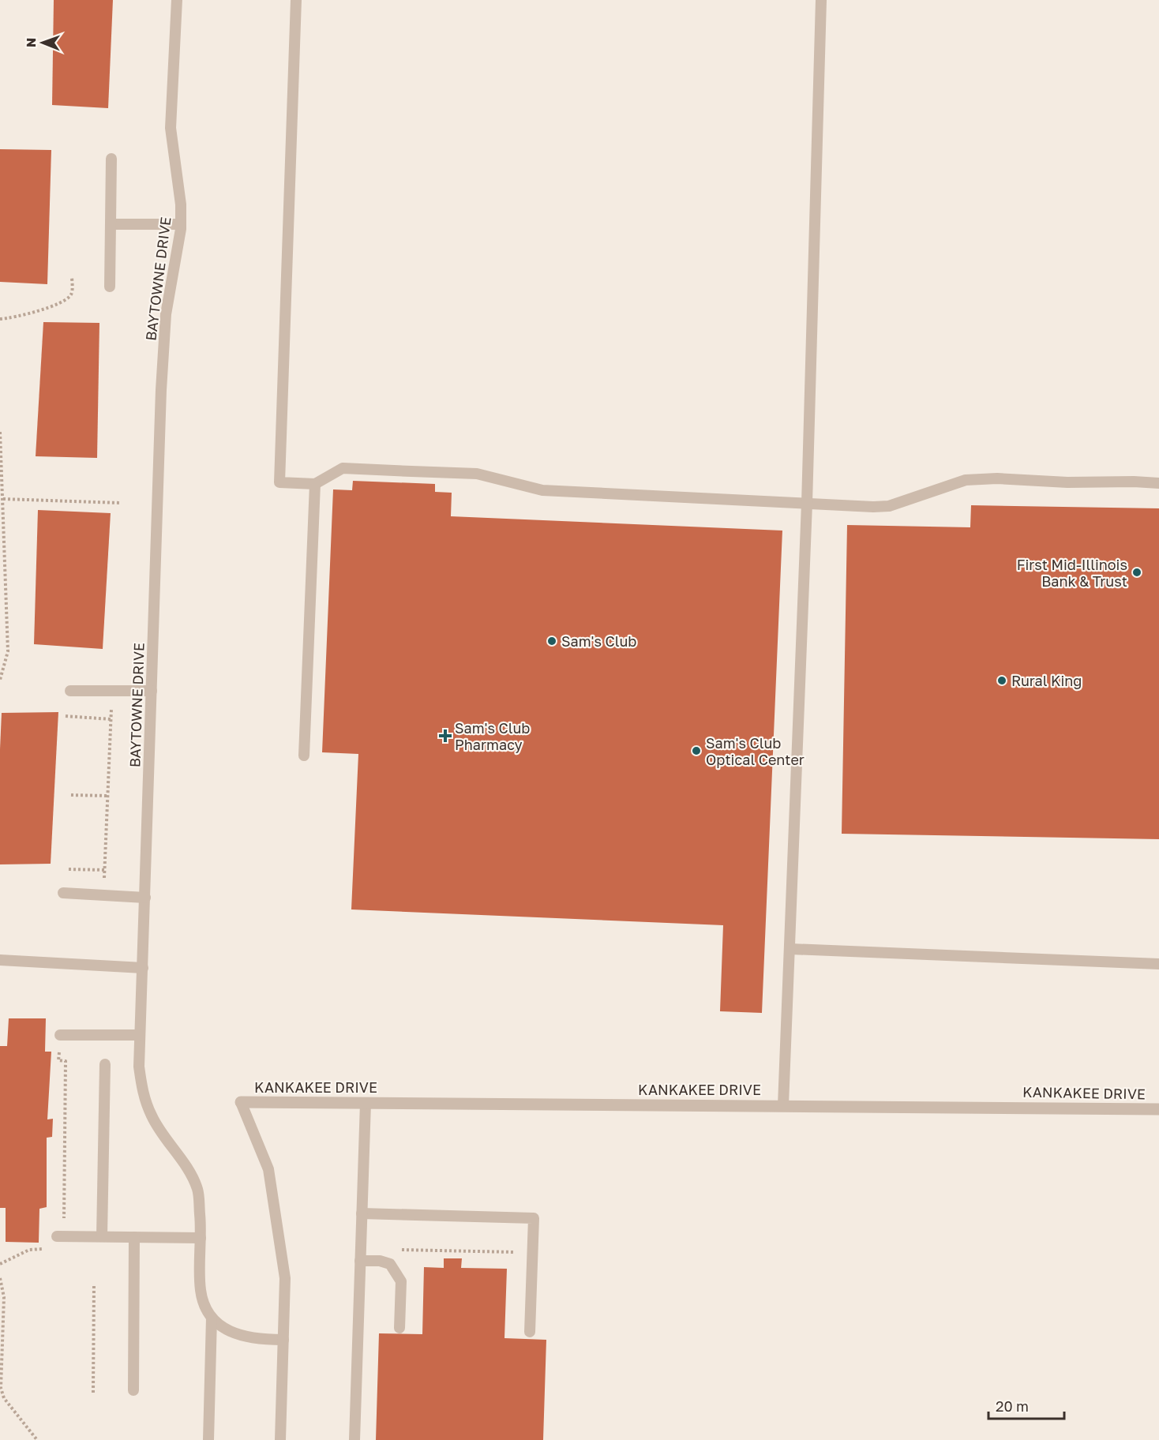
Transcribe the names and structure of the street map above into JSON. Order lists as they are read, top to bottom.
{
  "streets": {
    "street": ["KANKAKEE DRIVE"],
    "lane": ["BAYTOWNE DRIVE"]
  },
  "places": {
    "other": [
      "First Mid-Illinois Bank & Trust",
      "Sam's Club",
      "Rural King",
      "Sam's Club Optical Center"
    ],
    "health": ["Sam's Club Pharmacy"]
  },
  "scale_bar": "20 m",
  "north": "left"
}
